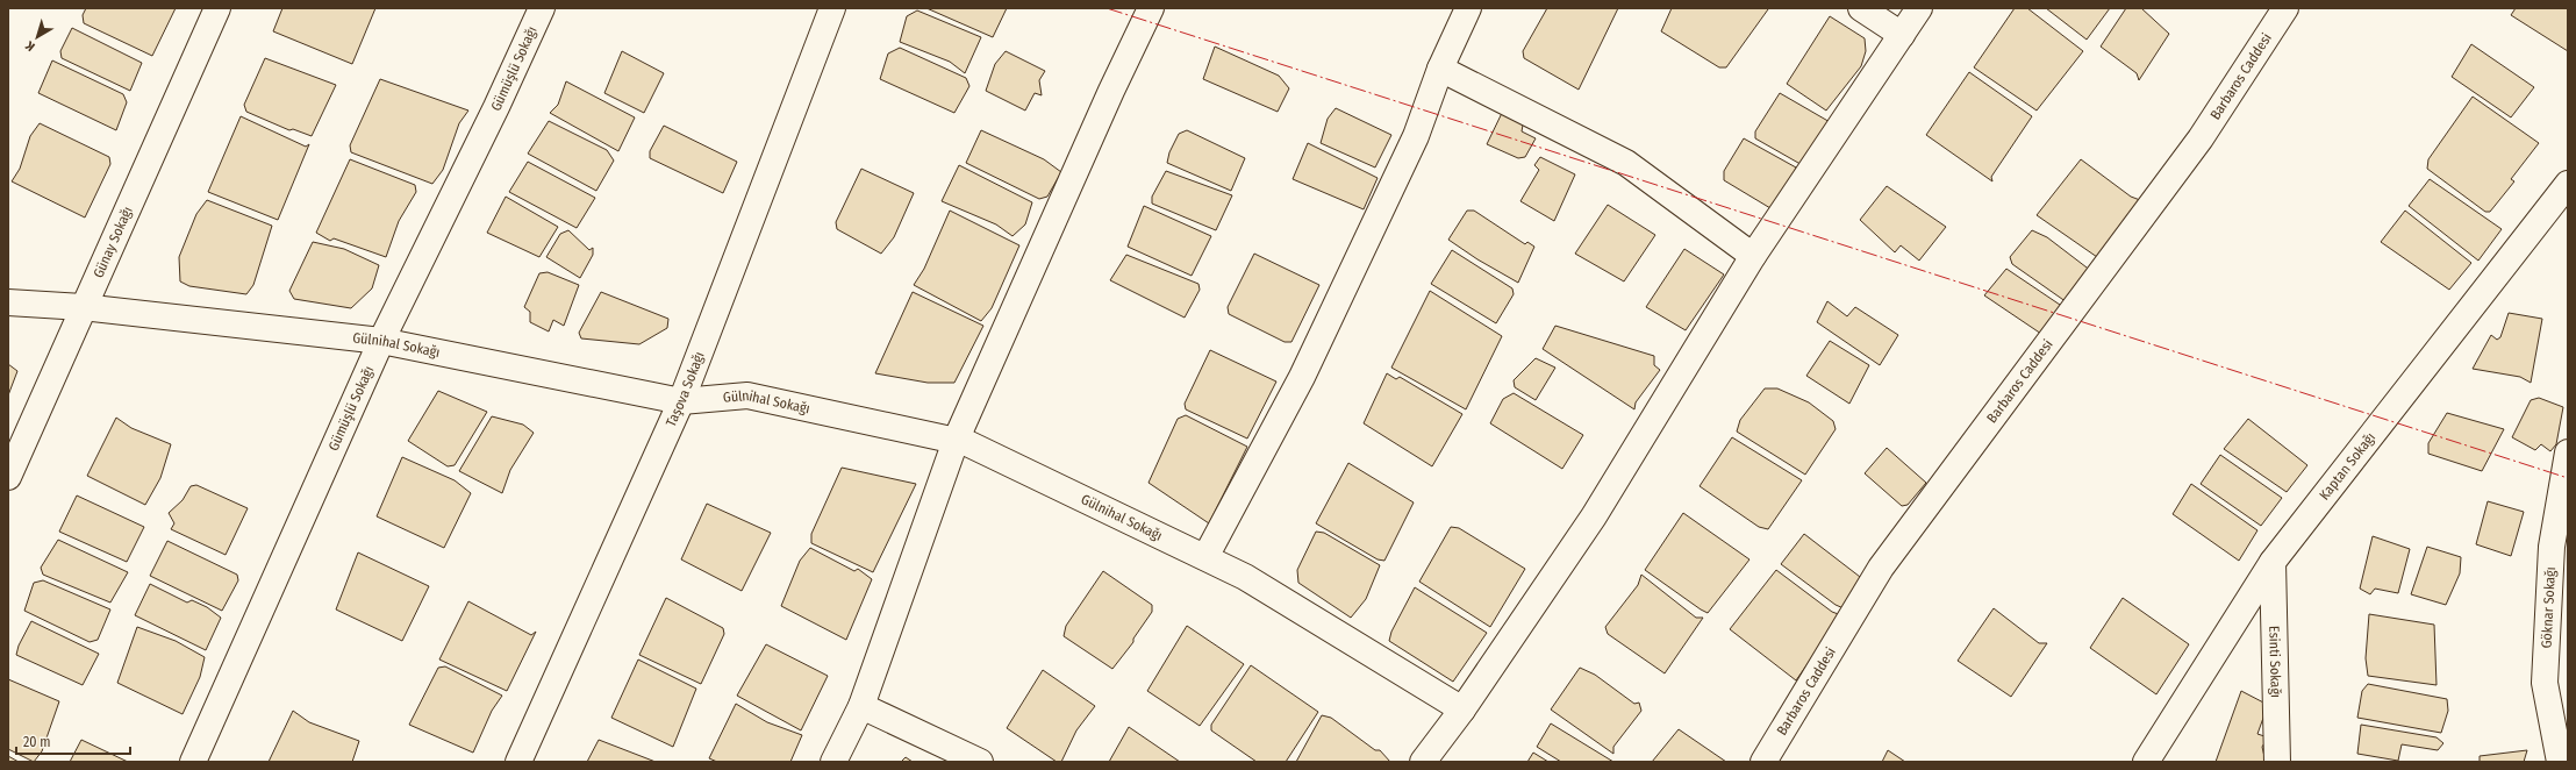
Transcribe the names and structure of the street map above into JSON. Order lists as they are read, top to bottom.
{
  "streets": {
    "street": [
      "Gümüşlü Sokağı",
      "Barbaros Caddesi",
      "Günay Sokağı",
      "Gülnihal Sokağı",
      "Taşova Sokağı",
      "Kaptan Sokağı",
      "Göknar Sokağı",
      "Esinti Sokağı"
    ]
  },
  "crossings": [
    ["Gümüşlü Sokağı", "Gülnihal Sokağı"],
    ["Günay Sokağı", "Gülnihal Sokağı"],
    ["Gülnihal Sokağı", "Taşova Sokağı"],
    ["Kaptan Sokağı", "Esinti Sokağı"]
  ],
  "scale_bar": "20 m",
  "north": "bottom left"
}
